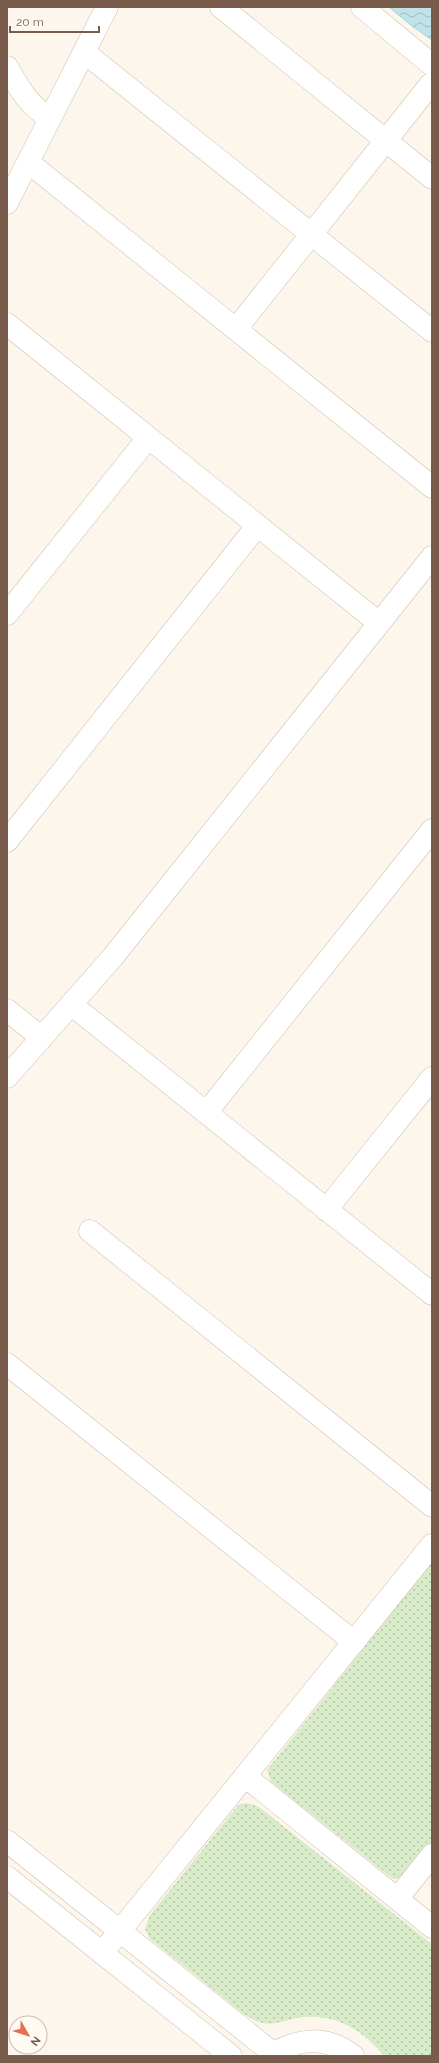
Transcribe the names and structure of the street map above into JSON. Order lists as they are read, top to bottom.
{
  "scale_bar": "20 m",
  "north": "bottom right"
}
